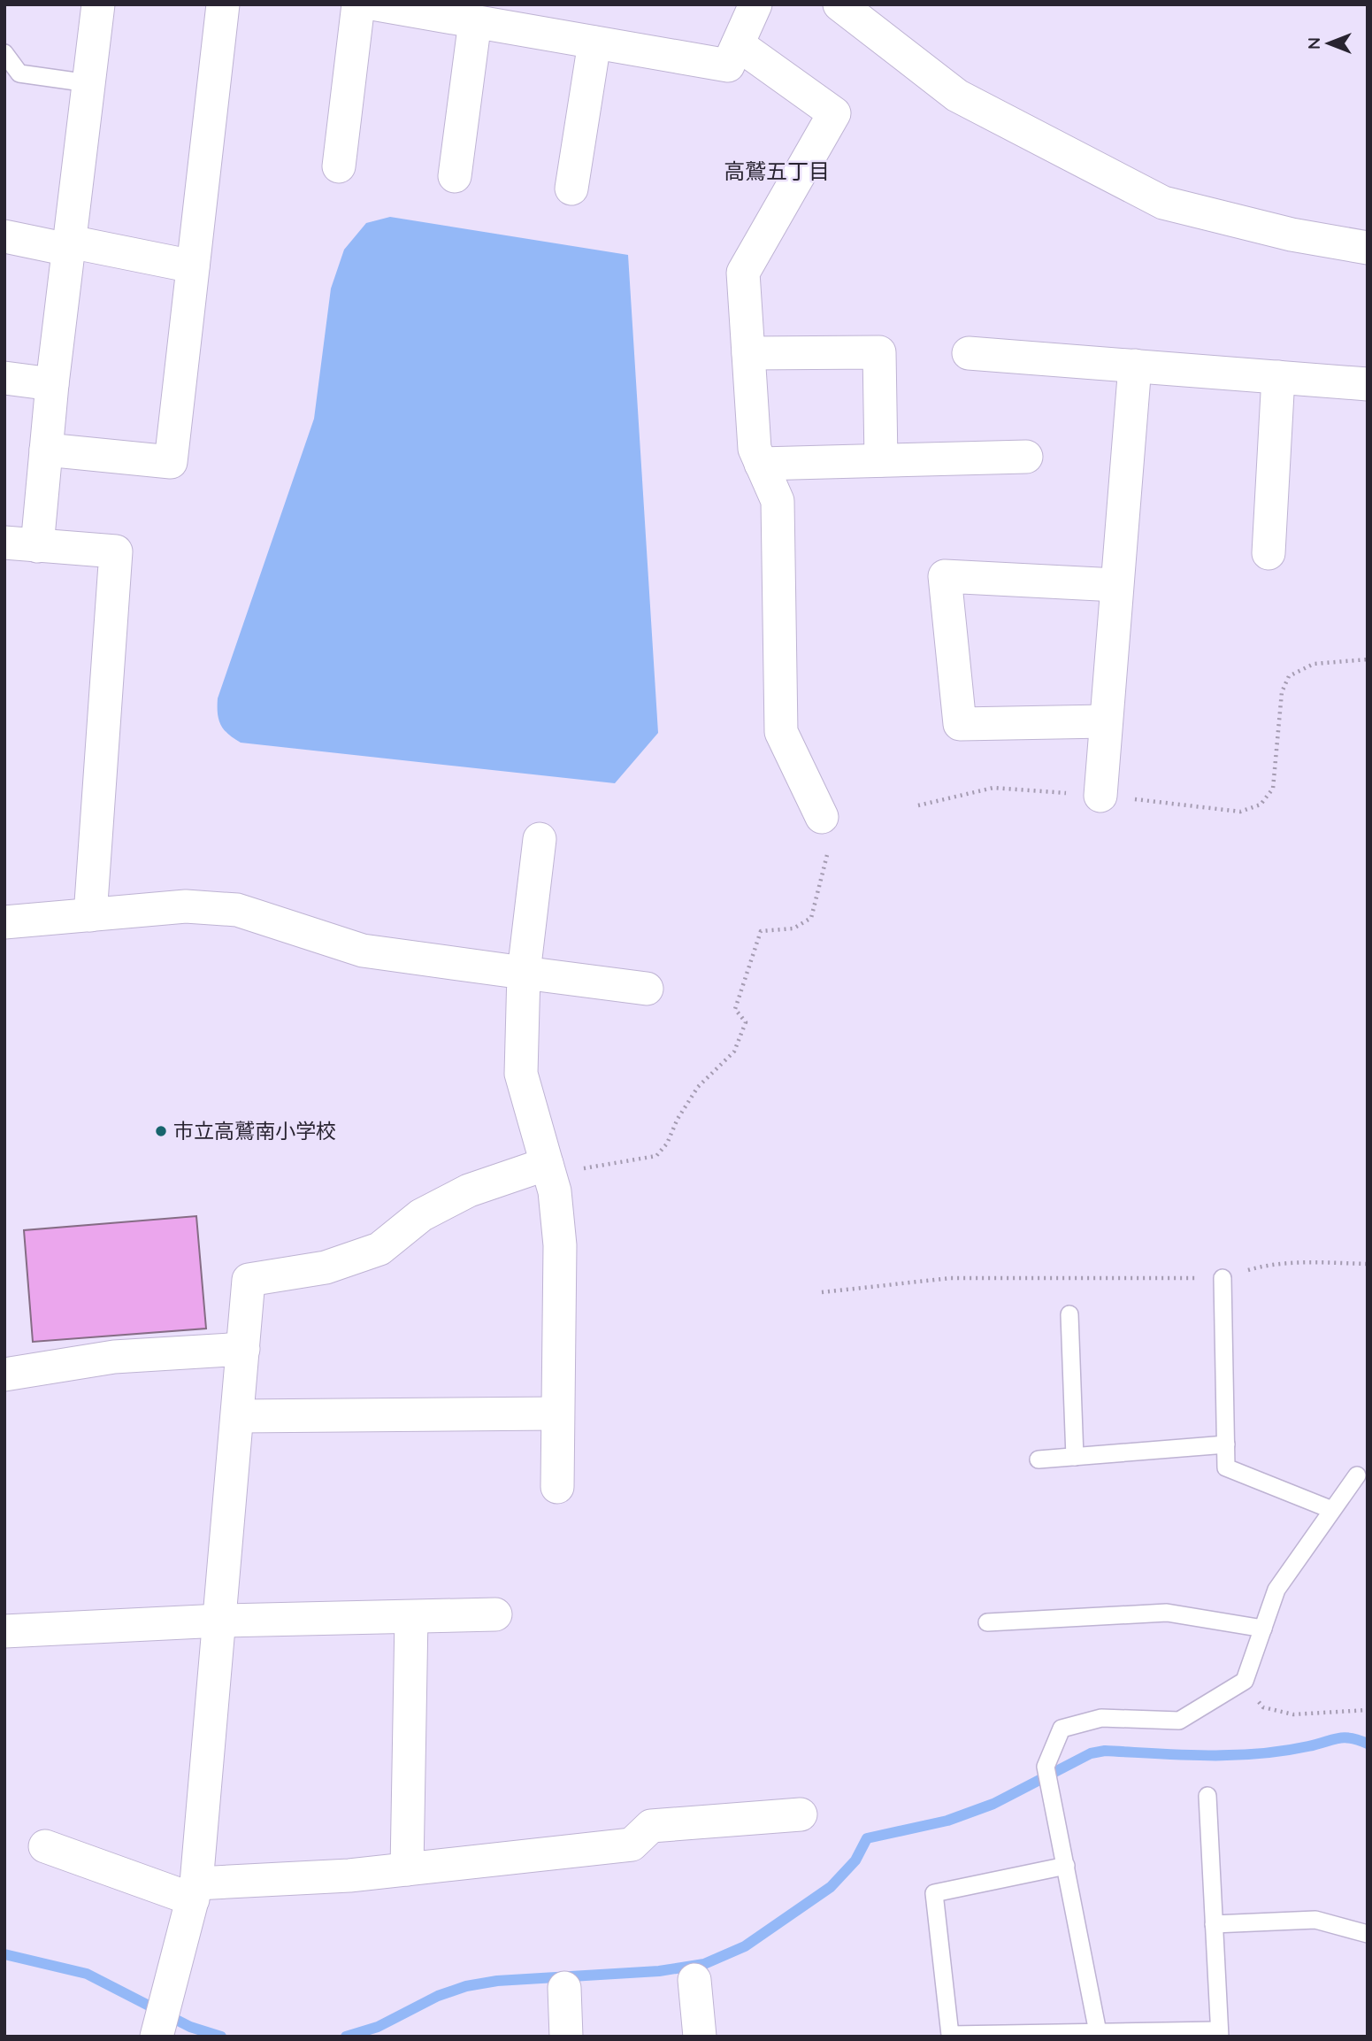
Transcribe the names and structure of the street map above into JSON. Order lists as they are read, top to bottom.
{
  "districts": ["高鷲五丁目"],
  "places": ["市立高鷲南小学校"],
  "north": "left"
}
